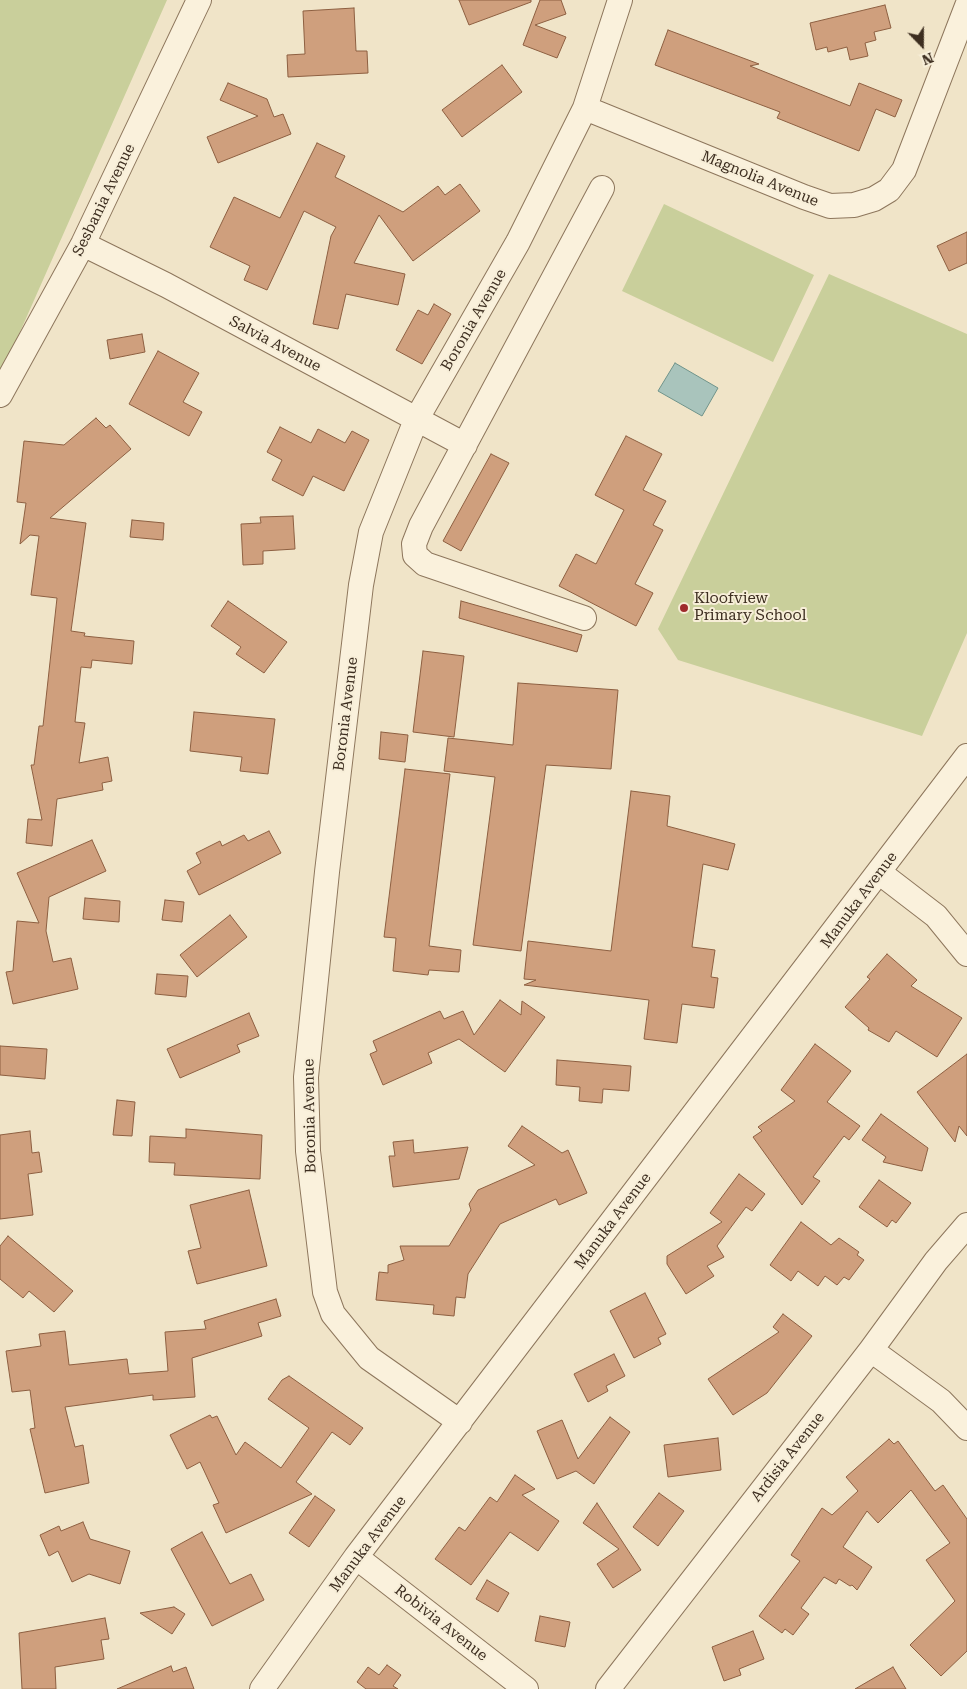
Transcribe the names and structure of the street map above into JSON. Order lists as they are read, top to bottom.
{
  "streets": {
    "street": [
      "Magnolia Avenue",
      "Sesbania Avenue",
      "Boronia Avenue",
      "Salvia Avenue",
      "Manuka Avenue",
      "Ardisia Avenue",
      "Robivia Avenue"
    ]
  },
  "crossings": [
    ["Magnolia Avenue", "Boronia Avenue"],
    ["Sesbania Avenue", "Salvia Avenue"],
    ["Boronia Avenue", "Salvia Avenue"],
    ["Boronia Avenue", "Manuka Avenue"],
    ["Manuka Avenue", "Robivia Avenue"]
  ],
  "places": ["Kloofview Primary School"],
  "north": "bottom"
}
